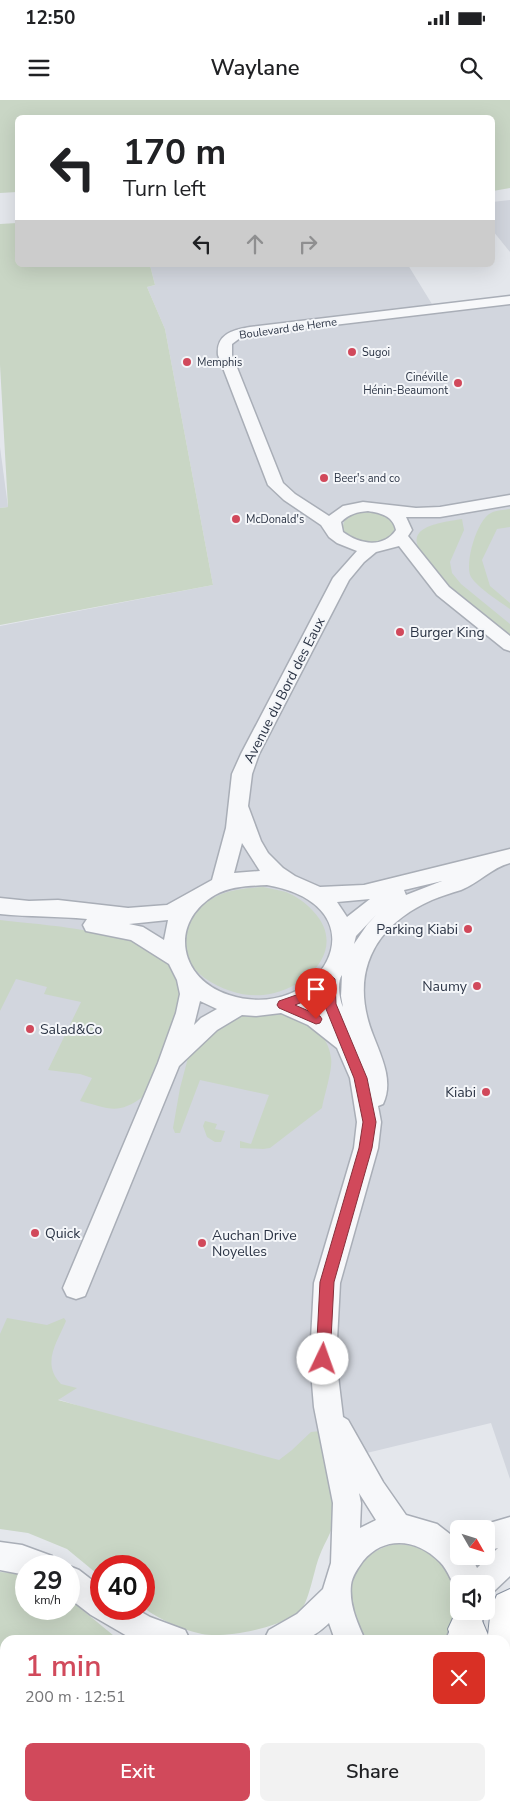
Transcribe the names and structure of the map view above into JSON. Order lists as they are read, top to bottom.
{
  "streets": {
    "street": ["Boulevard de Herne", "Avenue du Bord des Eaux"]
  },
  "crossings": [
    ["Boulevard de Herne", "Avenue du Bord des Eaux"]
  ],
  "places": [
    "Sugoi",
    "Memphis",
    "Cinéville Hénin-Beaumont",
    "Beer's and co",
    "McDonald's",
    "Burger King",
    "Parking Kiabi",
    "Naumy",
    "Salad&Co",
    "Kiabi",
    "Quick",
    "Auchan Drive Noyelles"
  ],
  "north": "bottom right",
  "page": {
    "status": "12:50",
    "header": "Waylane",
    "turn": ["170 m", "Turn left"],
    "speed": "29 km/h",
    "limit": "40",
    "heading": ["1 min", "200 m · 12:51"],
    "buttons": ["Exit", "Share"]
  }
}
